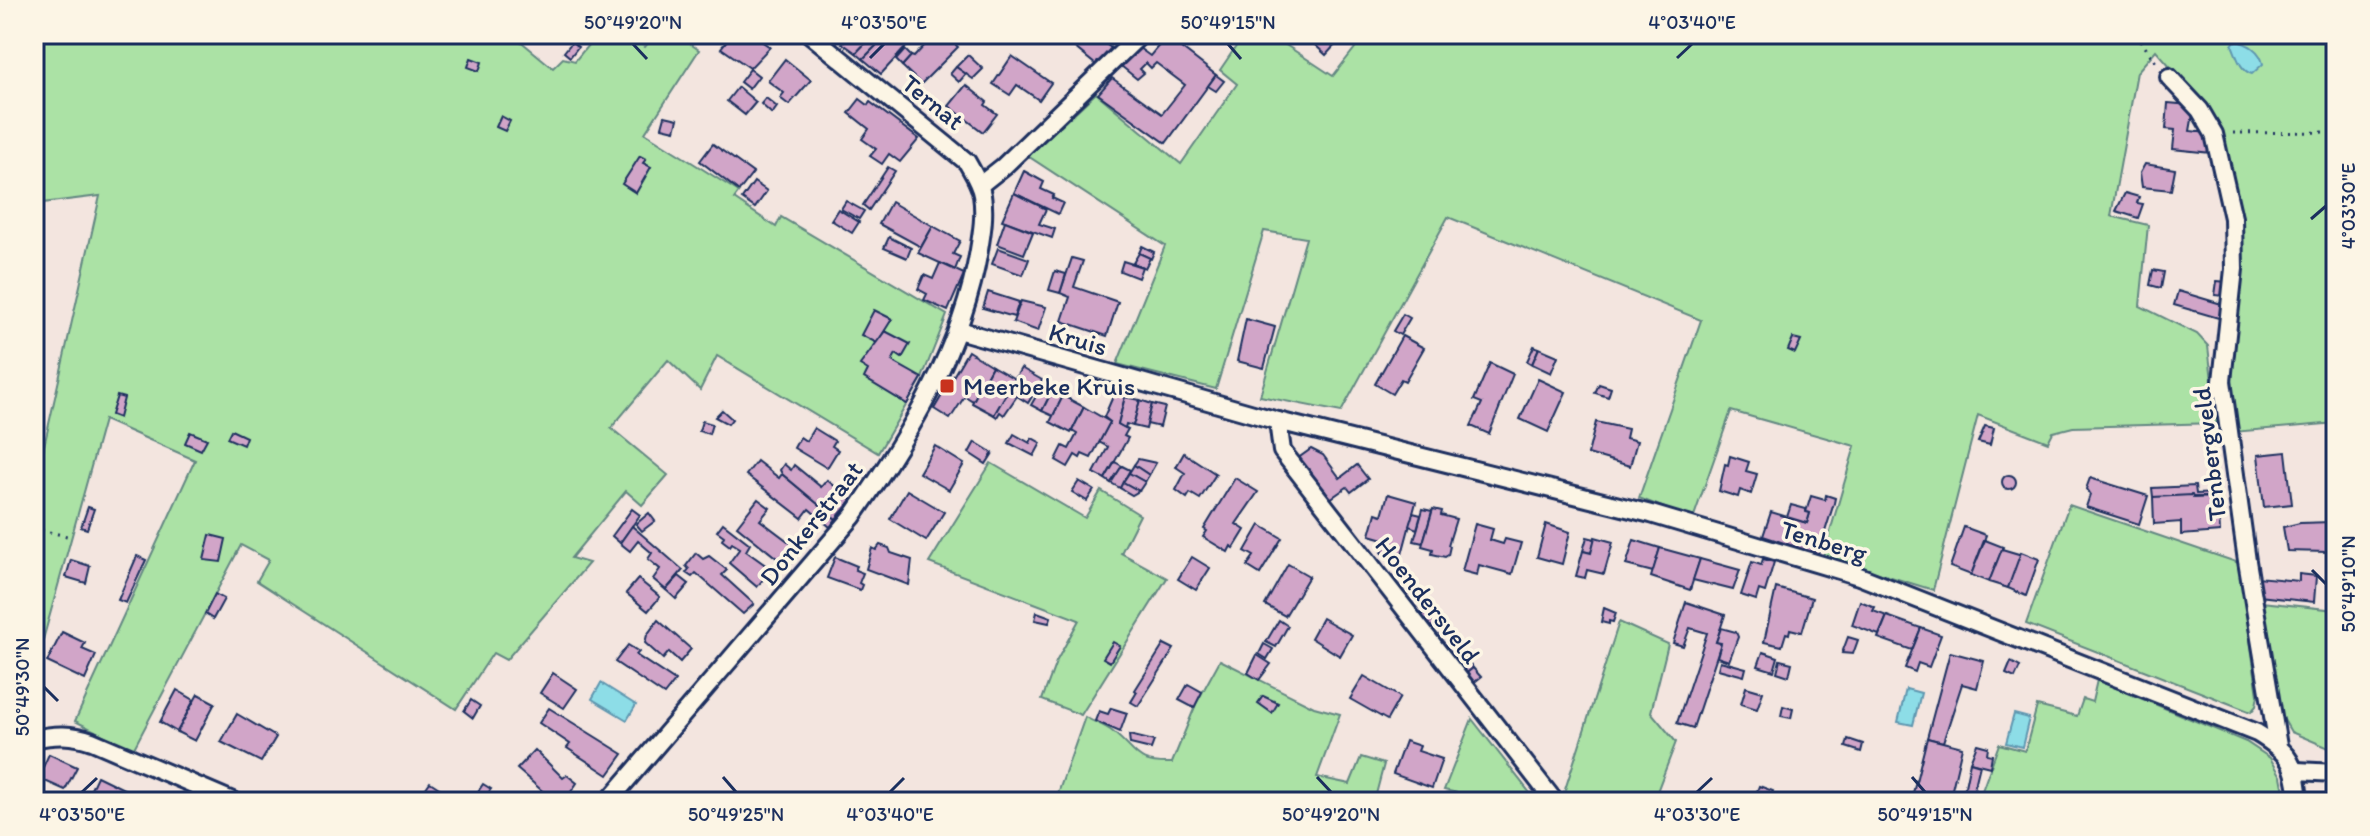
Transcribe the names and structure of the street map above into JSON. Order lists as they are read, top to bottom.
{
  "streets": {
    "street": [
      "Ternat",
      "Kruis",
      "Tenbergveld",
      "Donkerstraat",
      "Tenberg",
      "Hoendersveld"
    ]
  },
  "crossings": [
    ["Ternat", "Donkerstraat"],
    ["Kruis", "Donkerstraat"],
    ["Kruis", "Tenberg"],
    ["Kruis", "Hoendersveld"],
    ["Tenbergveld", "Tenberg"],
    ["Tenberg", "Hoendersveld"]
  ],
  "places": {
    "transit": ["Meerbeke Kruis"]
  },
  "coordinates": [
    "50°49'20\"N",
    "4°03'50\"E",
    "50°49'15\"N",
    "4°03'40\"E",
    "4°03'30\"E",
    "50°49'10\"N",
    "50°49'30\"N",
    "50°49'25\"N"
  ]
}
